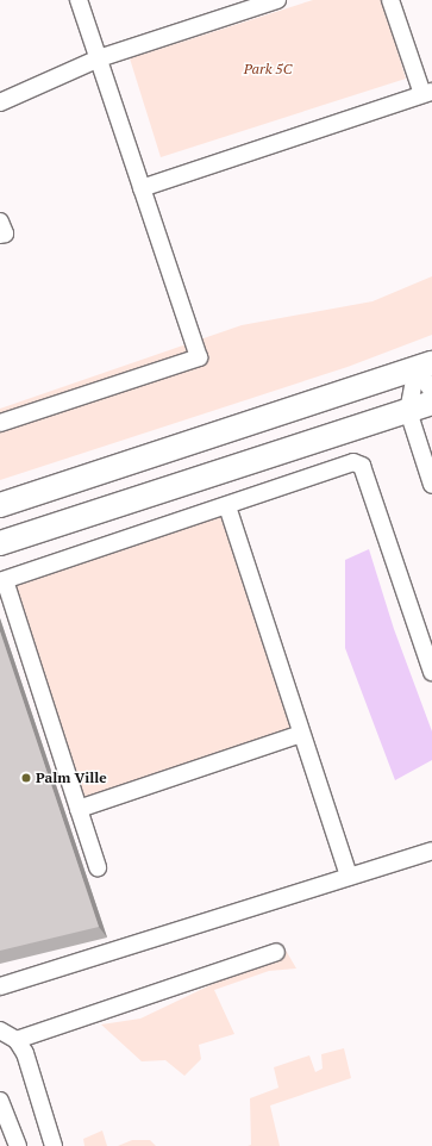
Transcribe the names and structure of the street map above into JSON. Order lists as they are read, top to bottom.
{
  "parks": ["Park 5C"],
  "places": ["Palm Ville"]
}
